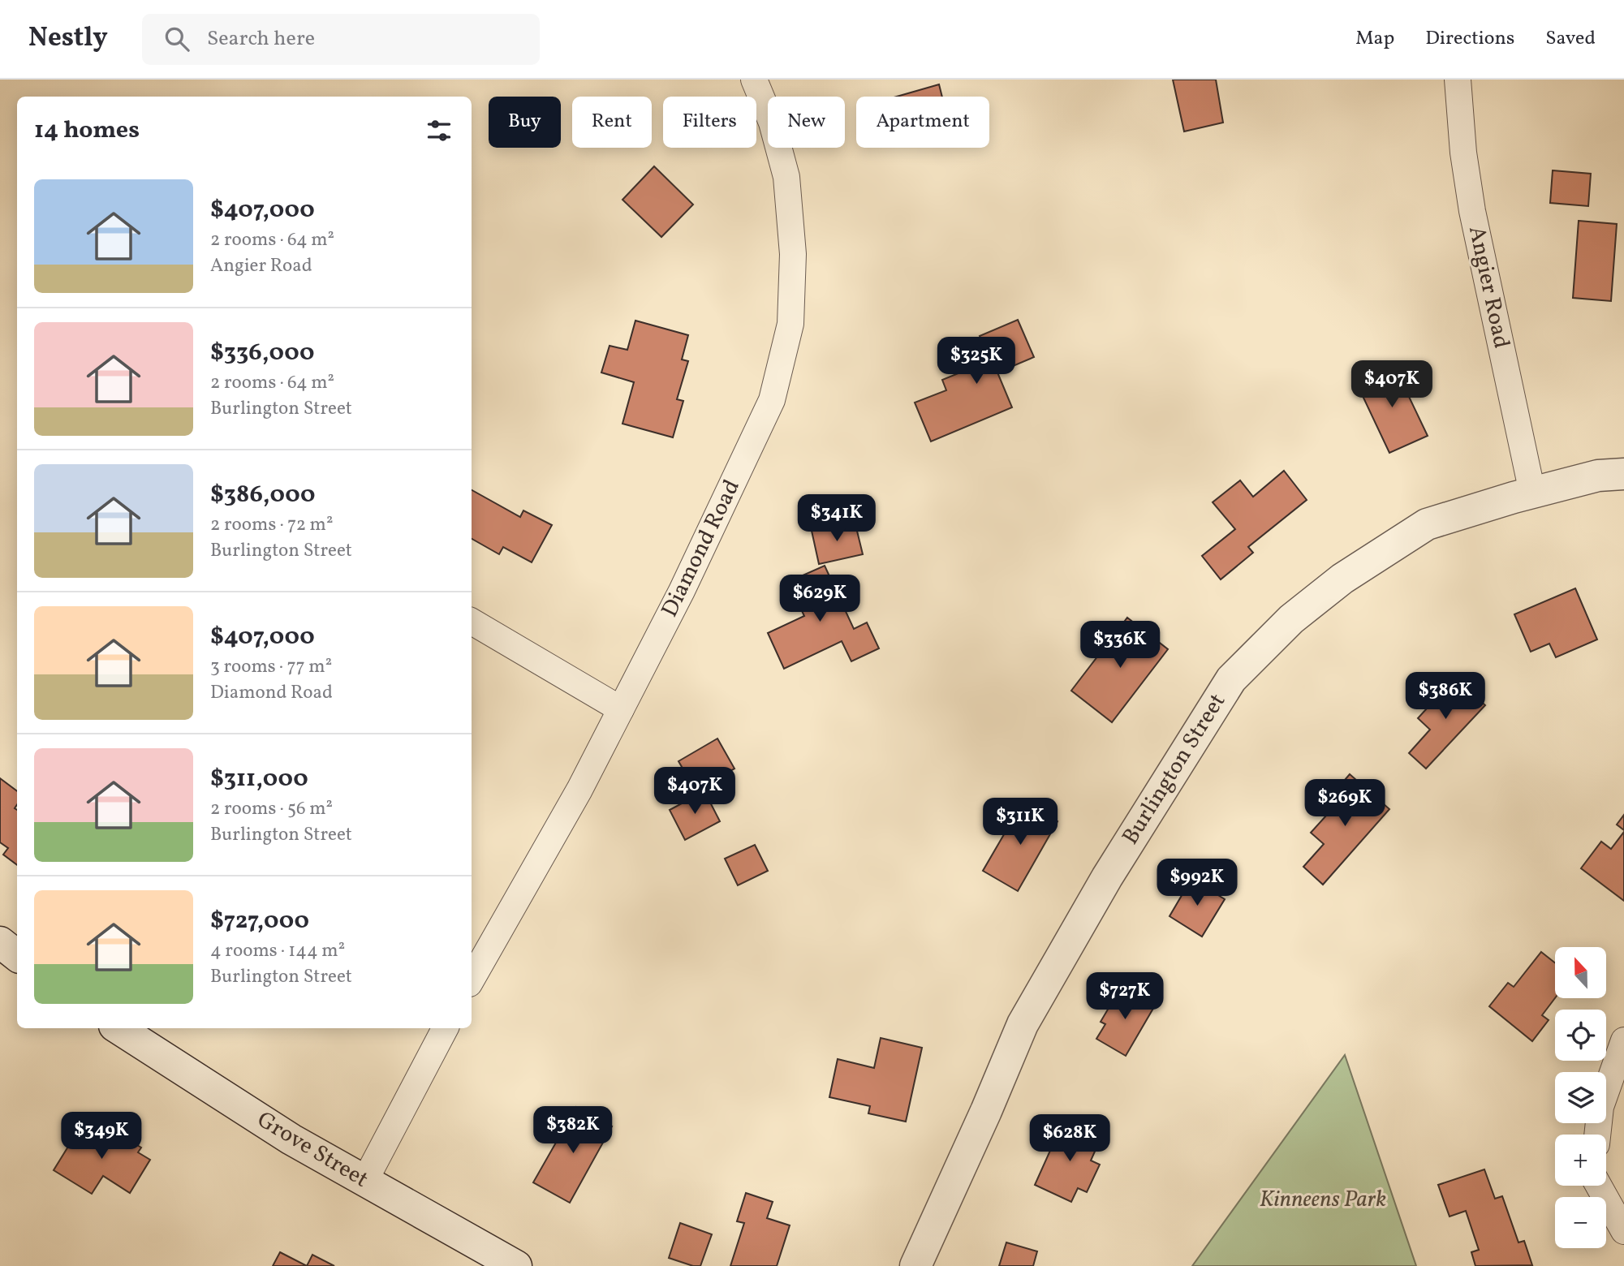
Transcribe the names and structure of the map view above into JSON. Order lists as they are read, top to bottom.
{
  "streets": {
    "street": [
      "Angier Road",
      "Diamond Road",
      "Burlington Street",
      "Grove Street"
    ]
  },
  "crossings": [
    ["Angier Road", "Burlington Street"]
  ],
  "parks": ["Kinneens Park"],
  "north": "top",
  "page": {
    "header": "Nestly",
    "search": "Search here",
    "nav": ["Map", "Directions", "Saved"],
    "chip": [
      "Buy",
      "Rent",
      "Filters",
      "New",
      "Apartment"
    ],
    "heading": "14 homes",
    "list": [
      {
        "name": "$407,000",
        "note": "2 rooms · 64 m² · Angier Road"
      },
      {
        "name": "$336,000",
        "note": "2 rooms · 64 m² · Burlington Street"
      },
      {
        "name": "$386,000",
        "note": "2 rooms · 72 m² · Burlington Street"
      },
      {
        "name": "$407,000",
        "note": "3 rooms · 77 m² · Diamond Road"
      },
      {
        "name": "$311,000",
        "note": "2 rooms · 56 m² · Burlington Street"
      },
      {
        "name": "$727,000",
        "note": "4 rooms · 144 m² · Burlington Street"
      }
    ],
    "price": [
      "$325K",
      "$407K",
      "$341K",
      "$629K",
      "$336K",
      "$386K",
      "$407K",
      "$269K",
      "$311K",
      "$992K",
      "$727K",
      "$382K",
      "$349K",
      "$628K"
    ],
    "map_buttons": ["+", "−"]
  }
}
